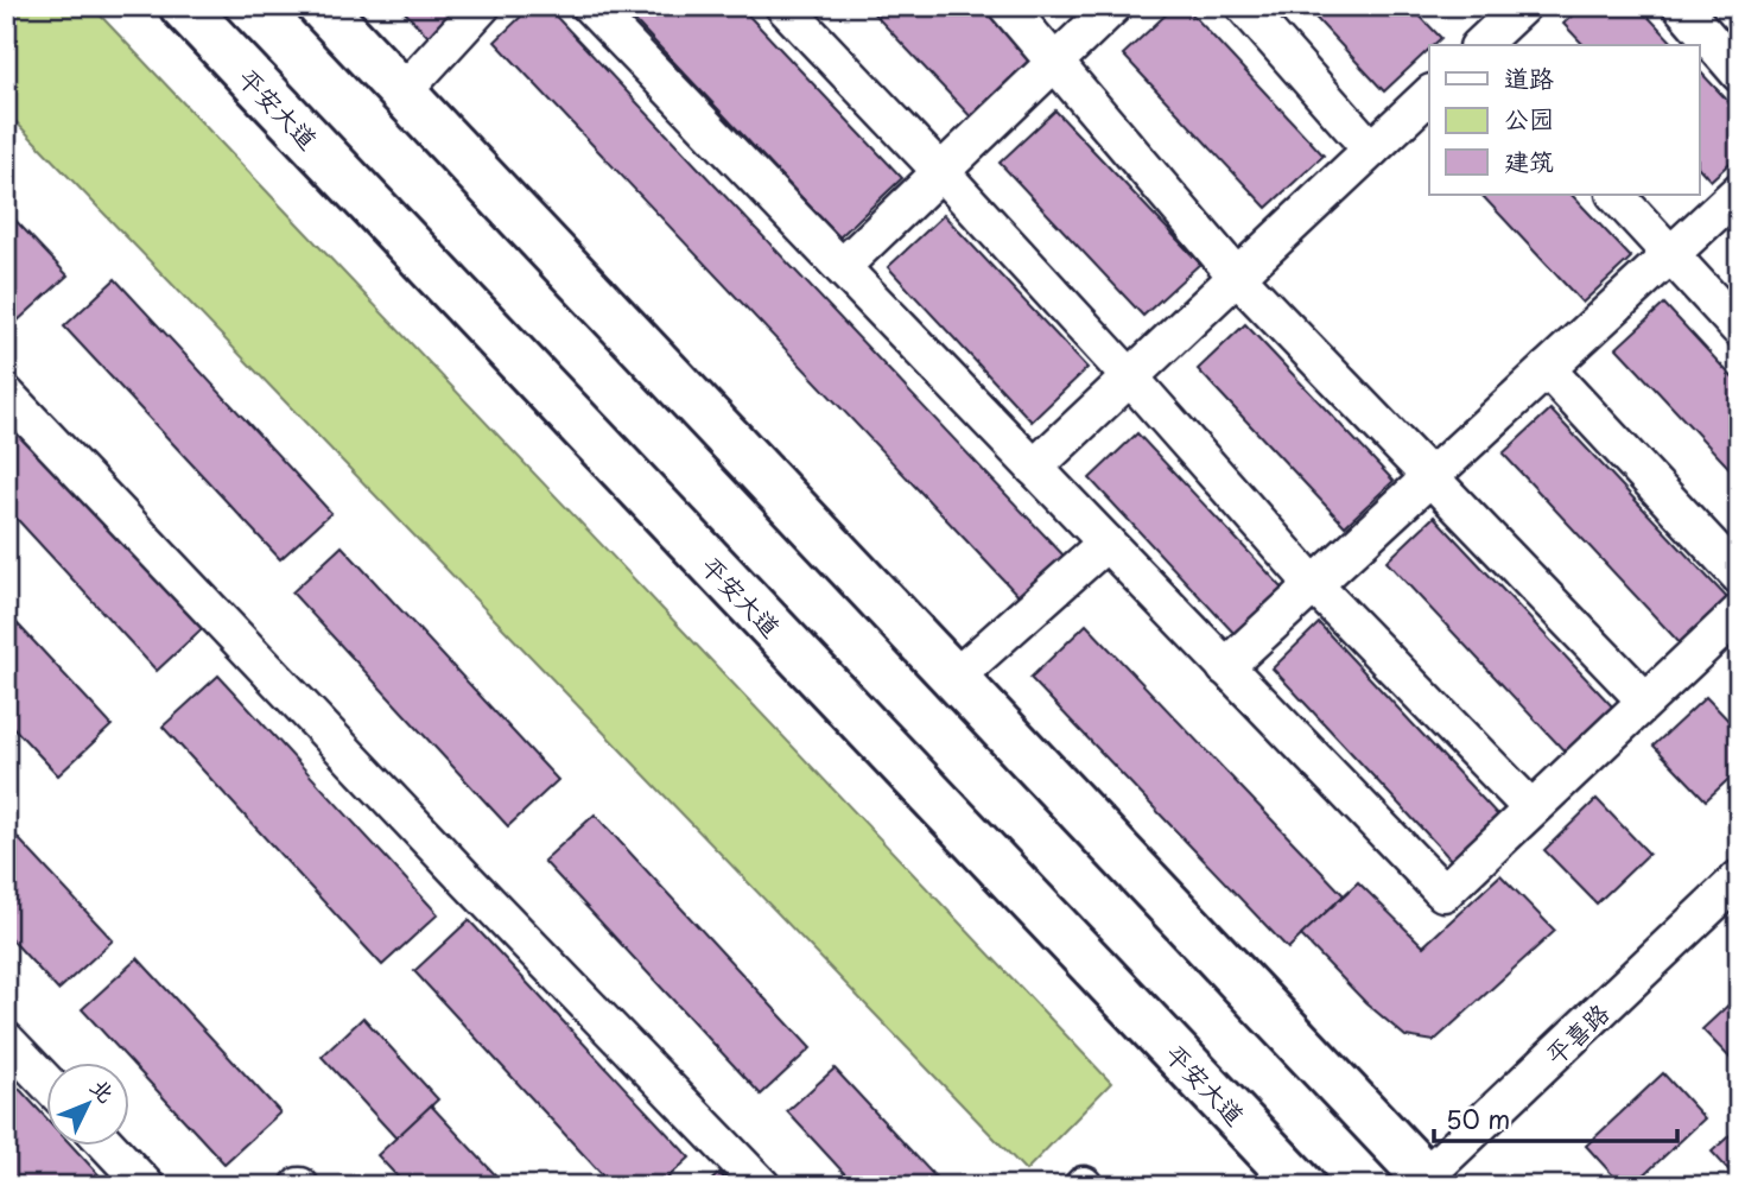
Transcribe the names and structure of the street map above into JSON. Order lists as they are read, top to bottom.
{
  "streets": {
    "main road": ["平安大道"],
    "street": ["平喜路"]
  },
  "legend": ["道路", "公园", "建筑"],
  "scale_bar": "50 m",
  "north": "top right"
}
